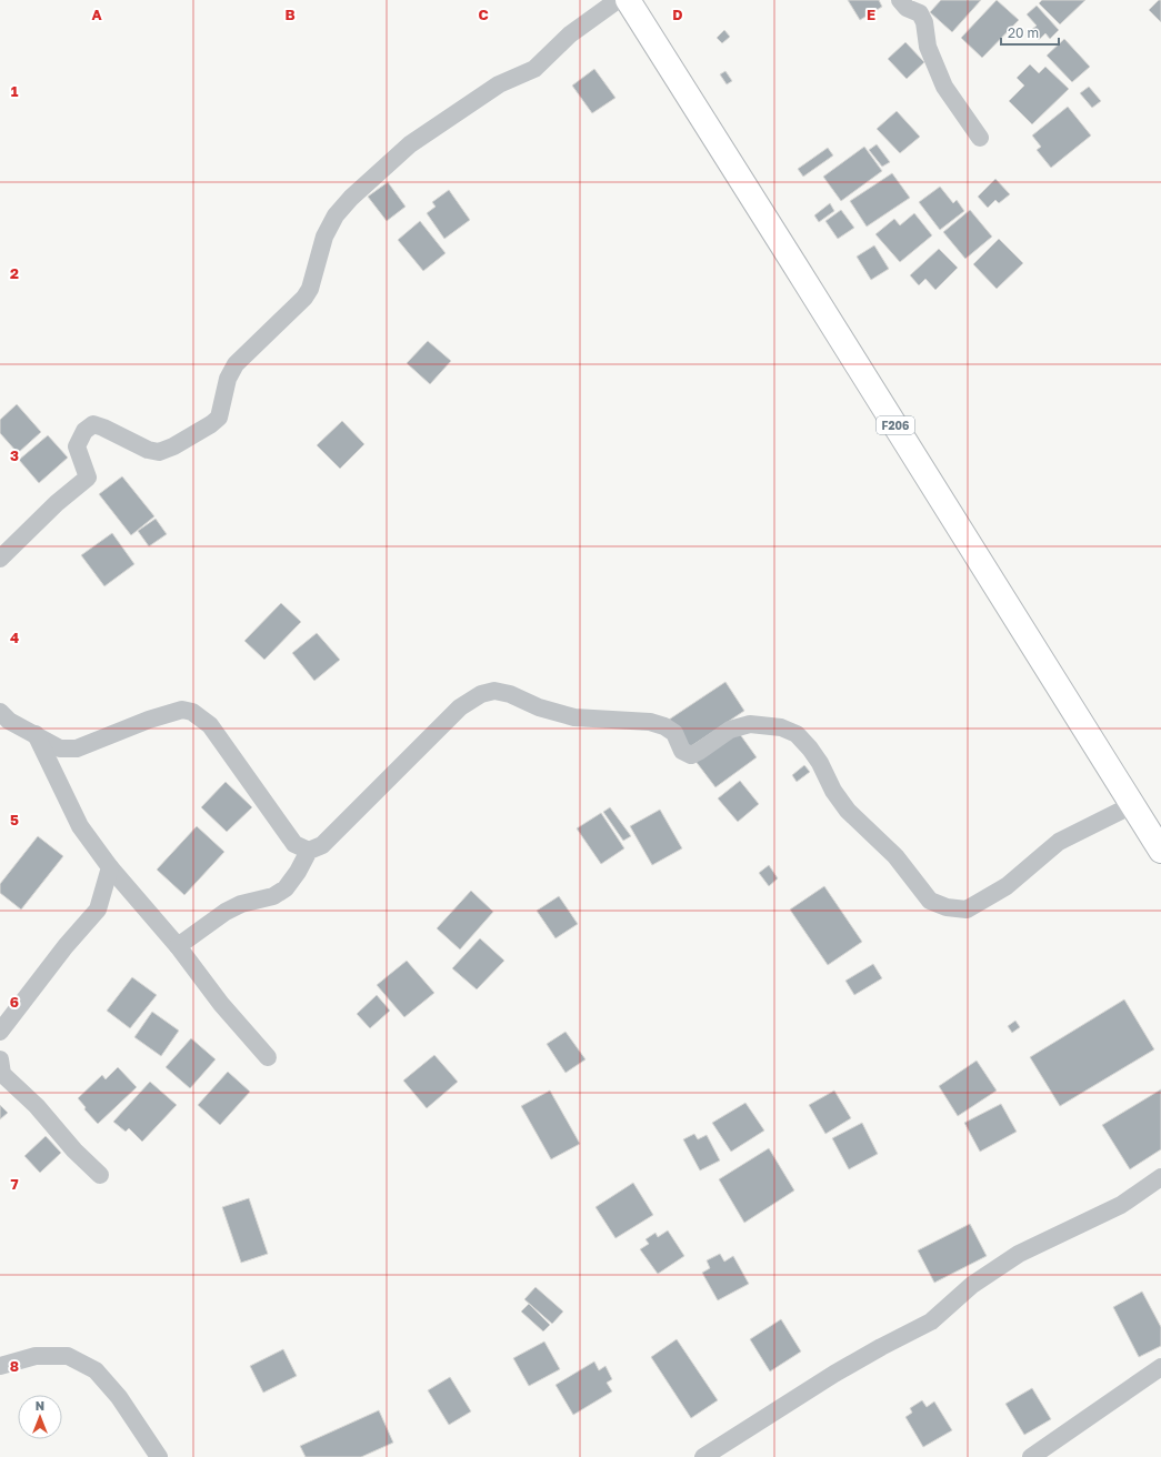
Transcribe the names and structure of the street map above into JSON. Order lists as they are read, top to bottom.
{
  "streets": {
    "main road": ["F206"]
  },
  "scale_bar": "20 m",
  "north": "top",
  "grid": {
    "columns": [
      "A",
      "B",
      "C",
      "D",
      "E"
    ],
    "rows": [
      "1",
      "2",
      "3",
      "4",
      "5",
      "6",
      "7",
      "8"
    ]
  }
}
